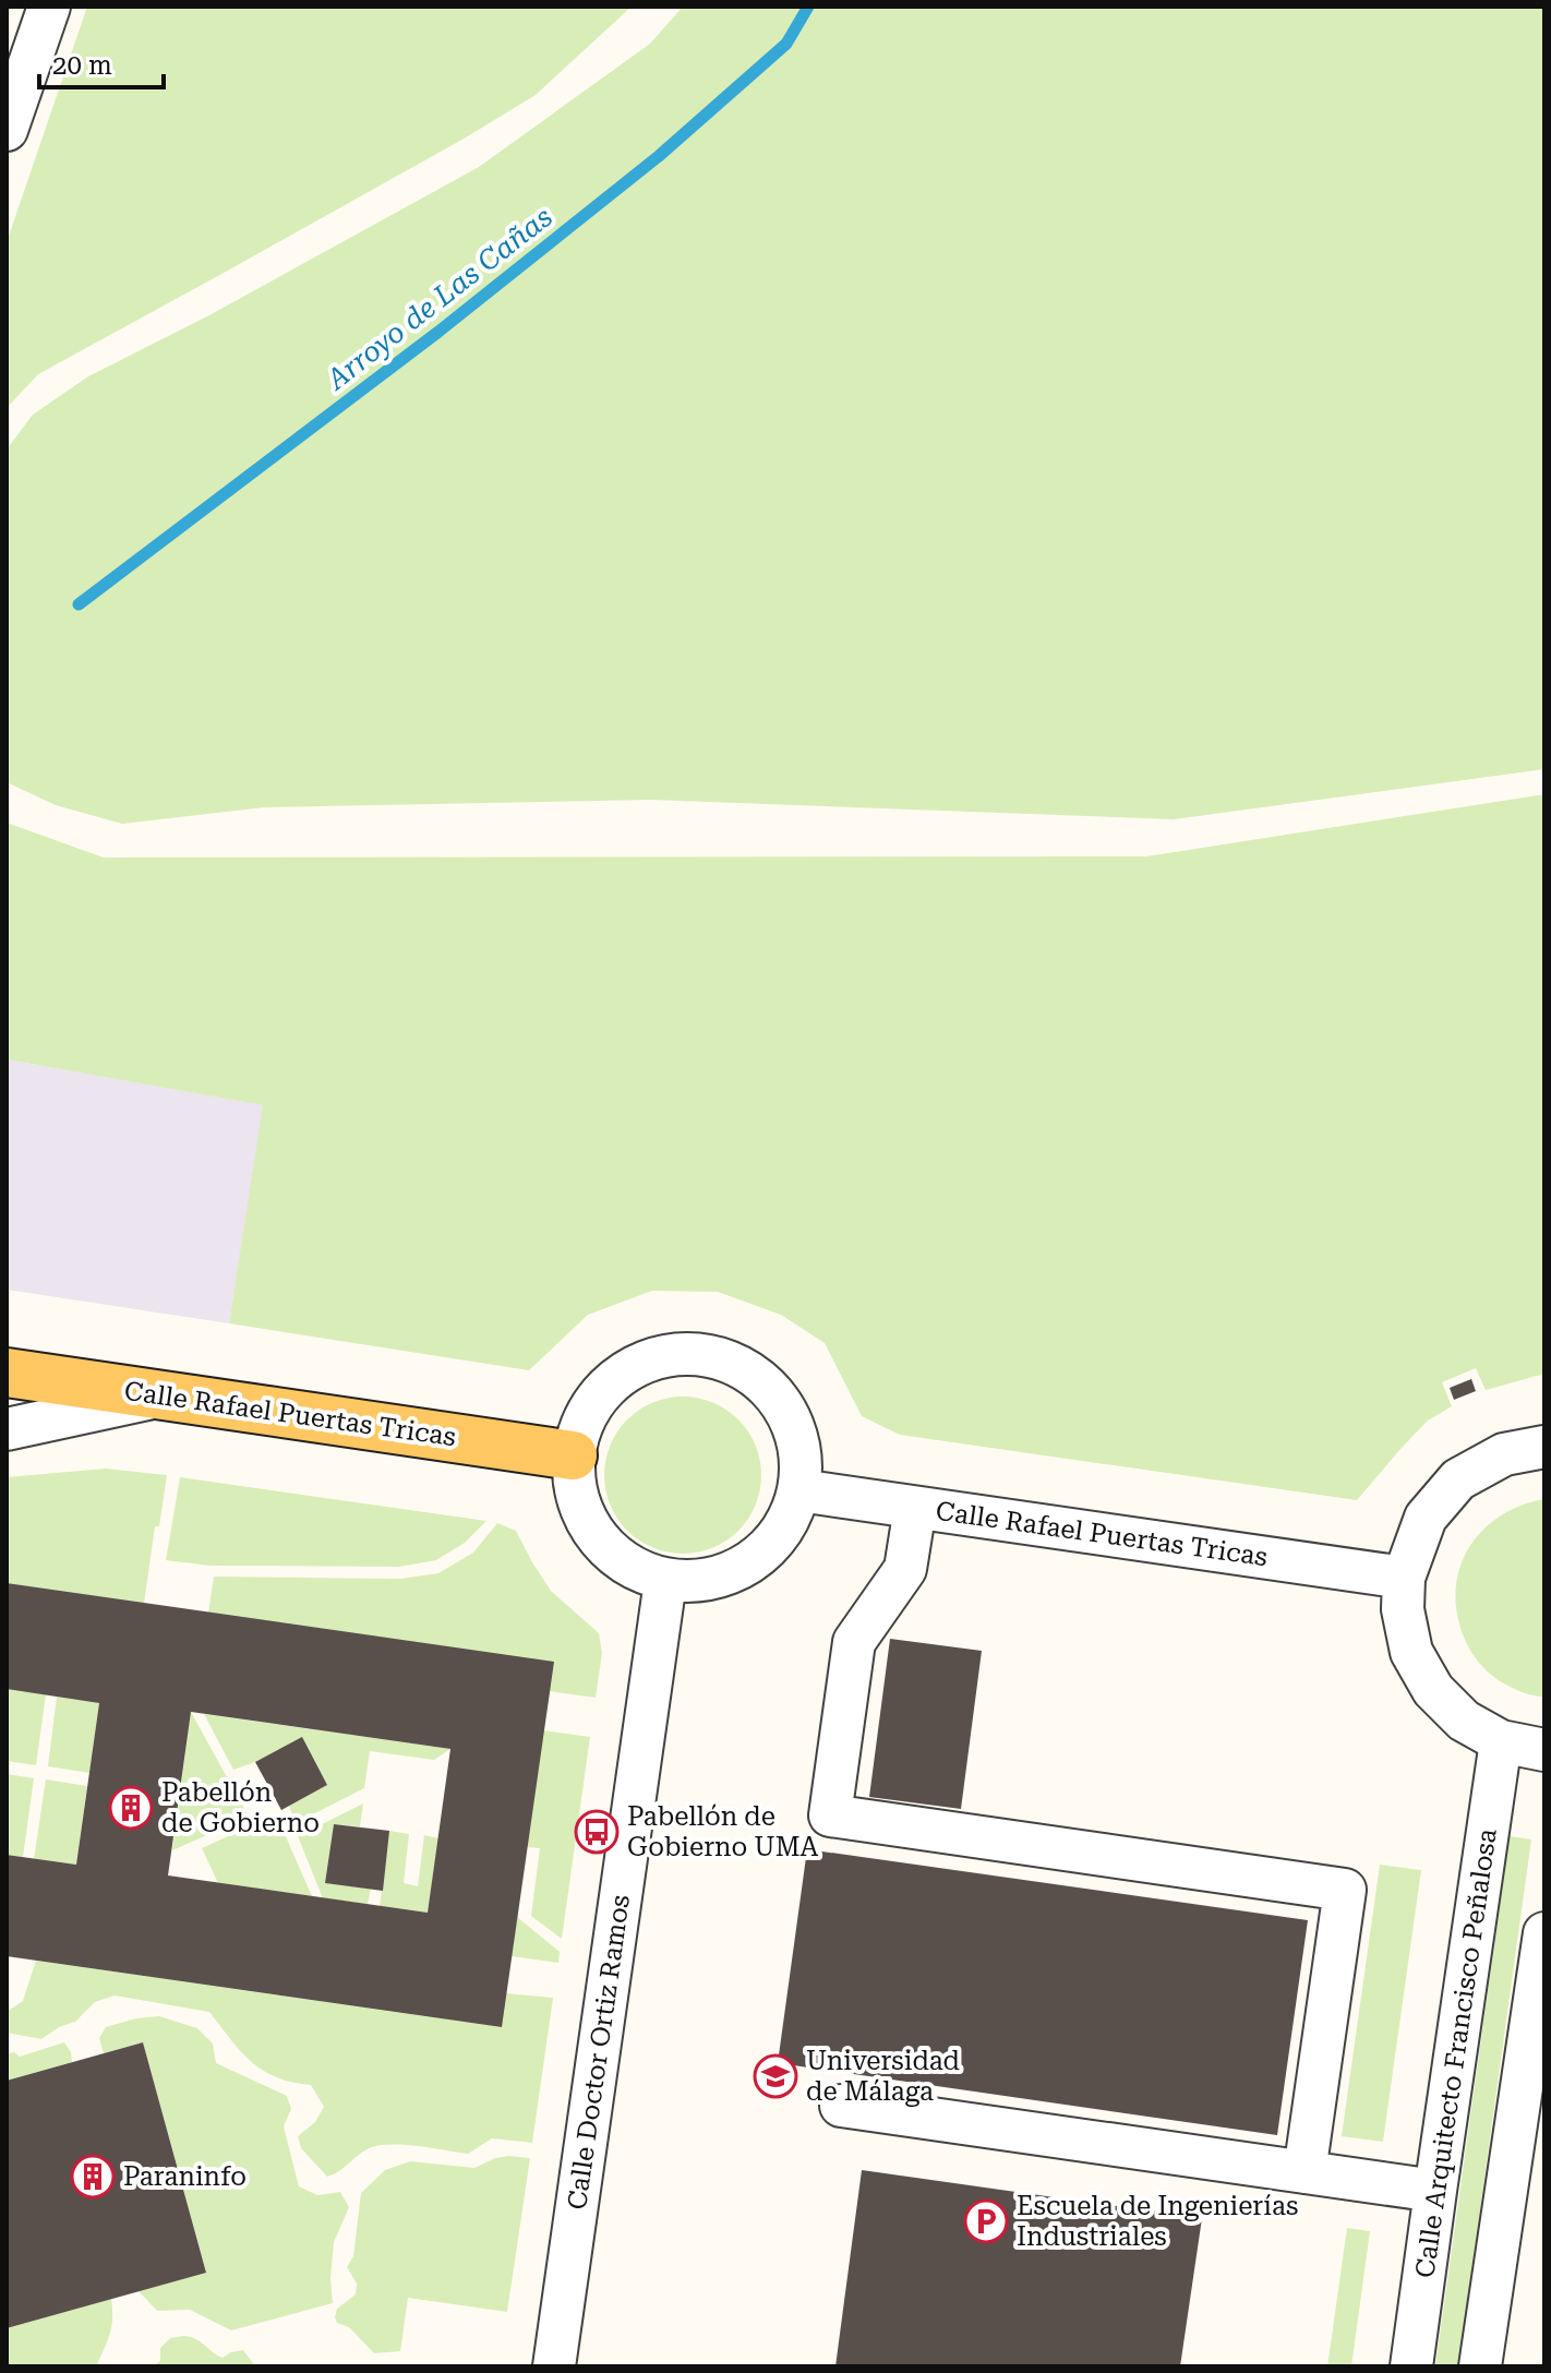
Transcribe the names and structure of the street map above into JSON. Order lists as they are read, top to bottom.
{
  "streets": {
    "main road": ["Calle Rafael Puertas Tricas"],
    "street": ["Calle Doctor Ortiz Ramos", "Calle Arquitecto Francisco Peñalosa"]
  },
  "crossings": [
    ["Calle Rafael Puertas Tricas", "Calle Doctor Ortiz Ramos"]
  ],
  "water": ["Arroyo de Las Cañas"],
  "places": {
    "building": ["Pabellón de Gobierno", "Paraninfo"],
    "bus stop": ["Pabellón de Gobierno UMA"],
    "school or university": ["Universidad de Málaga"],
    "parking": ["Escuela de Ingenierías Industriales"]
  },
  "scale_bar": "20 m"
}
